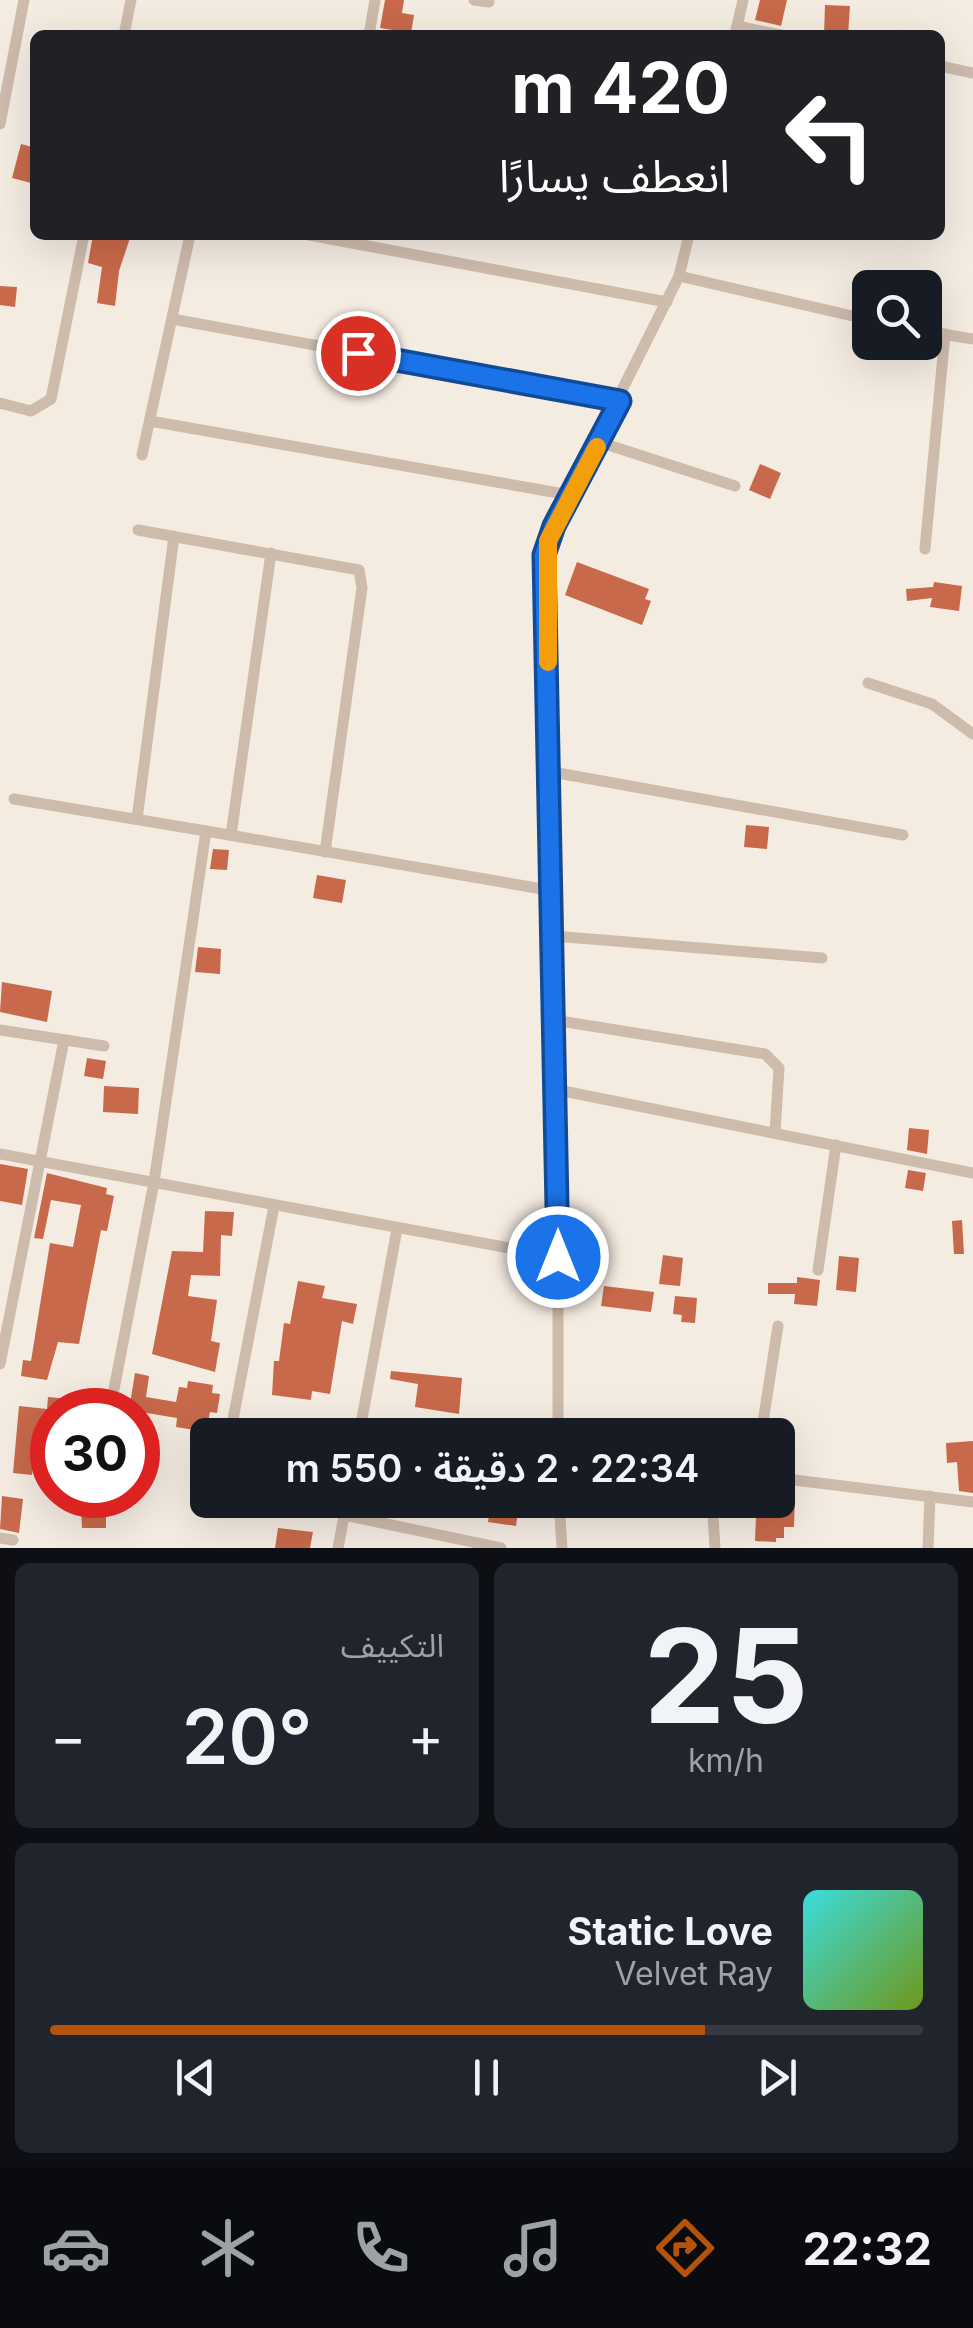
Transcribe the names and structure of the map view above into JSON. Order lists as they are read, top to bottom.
{
  "page": {
    "turn": ["420 m", "انعطف يسارًا"],
    "limit": "30",
    "trip": "22:34 · 2 دقيقة · 550 m",
    "tile": [
      ["25", "km/h"],
      "التكييف"
    ],
    "heat": ["−", "20°", "+"],
    "song": ["Static Love", "Velvet Ray"],
    "tabs": "22:32"
  }
}
